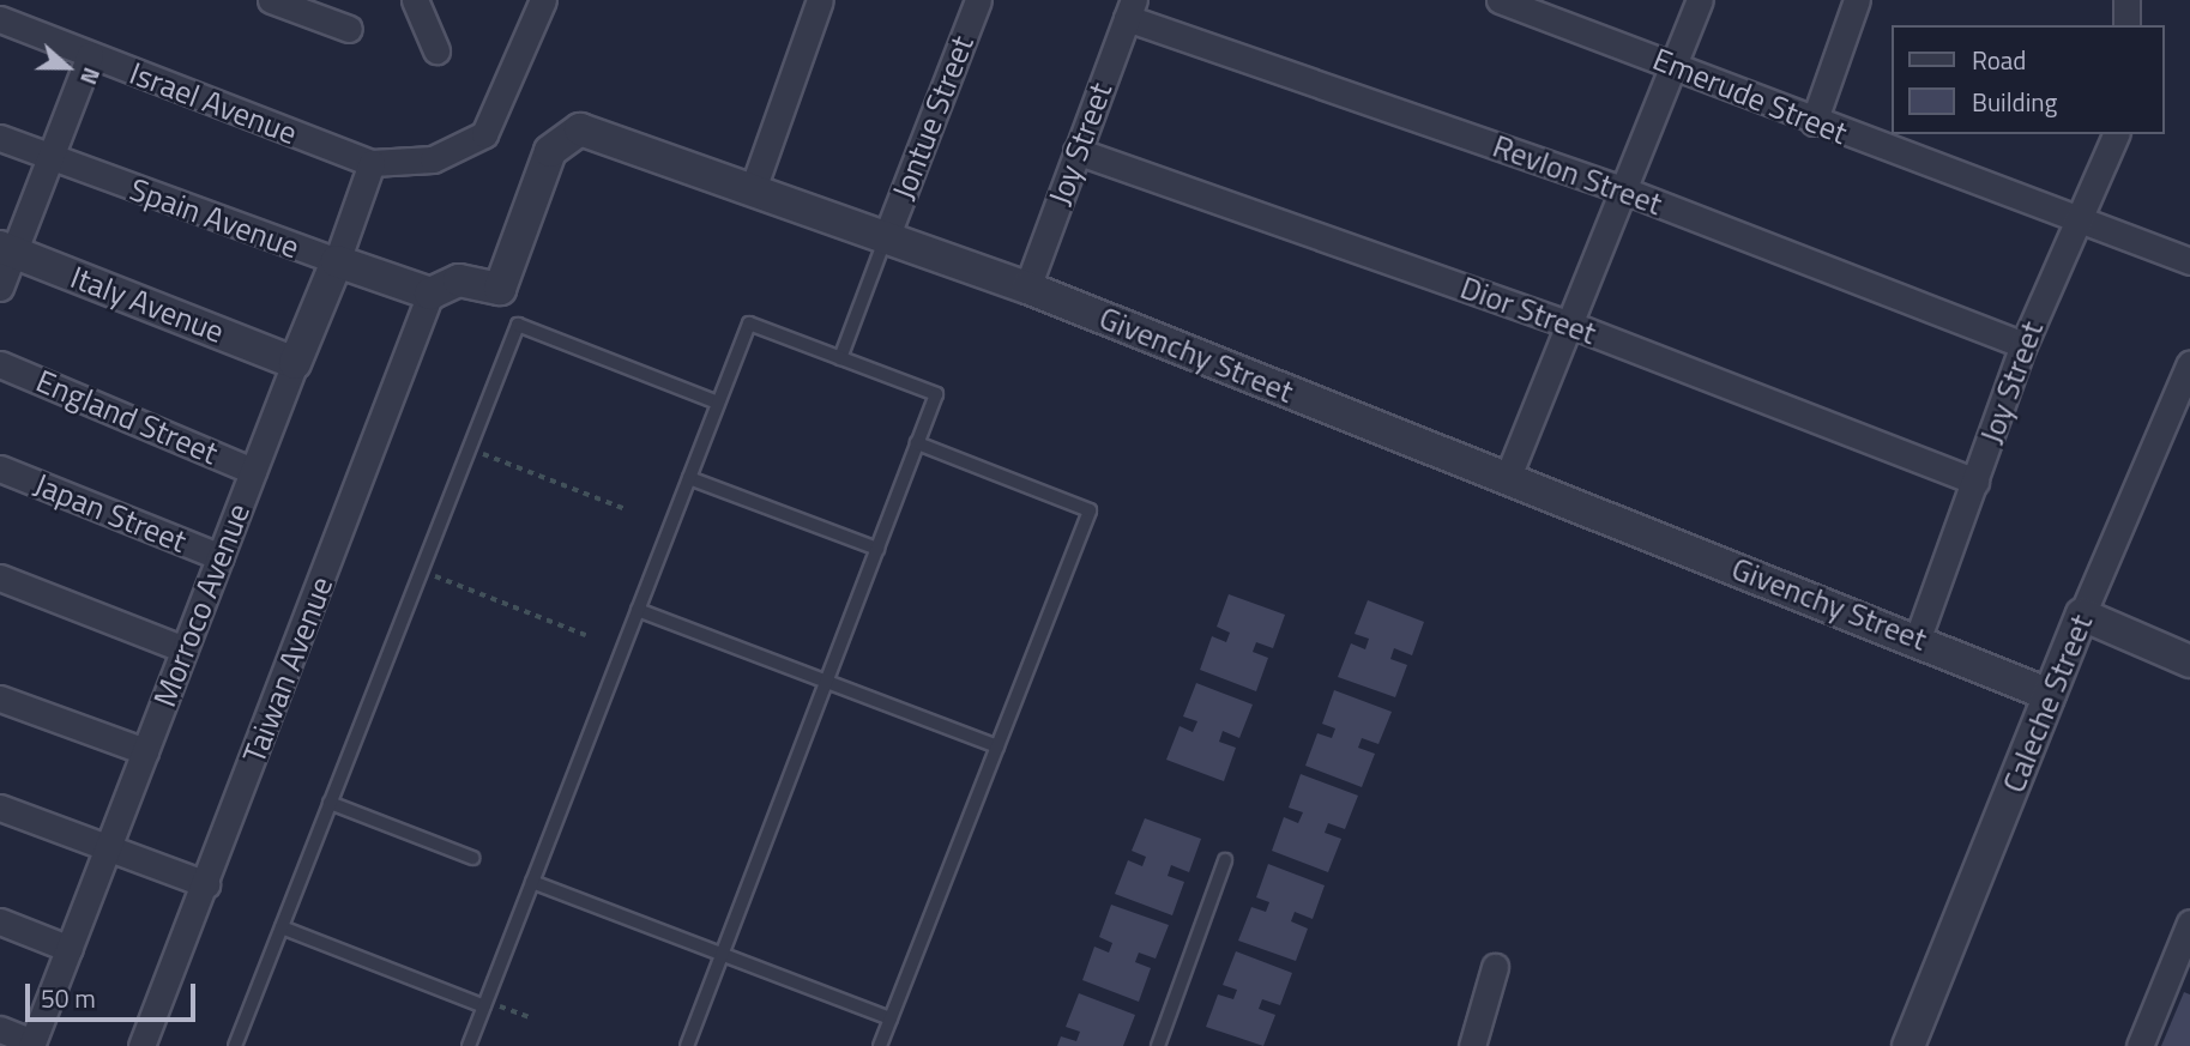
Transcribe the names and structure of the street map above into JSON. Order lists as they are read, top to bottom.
{
  "streets": {
    "street": [
      "Emerude Street",
      "Israel Avenue",
      "Jontue Street",
      "Joy Street",
      "Revlon Street",
      "Spain Avenue",
      "Italy Avenue",
      "Dior Street",
      "Givenchy Street",
      "England Street",
      "Japan Street",
      "Morroco Avenue",
      "Taiwan Avenue",
      "Caleche Street"
    ]
  },
  "crossings": [
    ["Emerude Street", "Joy Street"],
    ["Israel Avenue", "Morroco Avenue"],
    ["Jontue Street", "Givenchy Street"],
    ["Joy Street", "Revlon Street"],
    ["Joy Street", "Dior Street"],
    ["Joy Street", "Givenchy Street"],
    ["Spain Avenue", "Givenchy Street"],
    ["Spain Avenue", "Morroco Avenue"],
    ["Spain Avenue", "Taiwan Avenue"],
    ["Italy Avenue", "Morroco Avenue"],
    ["Givenchy Street", "Taiwan Avenue"],
    ["Givenchy Street", "Caleche Street"],
    ["England Street", "Morroco Avenue"],
    ["Japan Street", "Morroco Avenue"]
  ],
  "legend": ["Road", "Building"],
  "scale_bar": "50 m",
  "north": "right"
}
